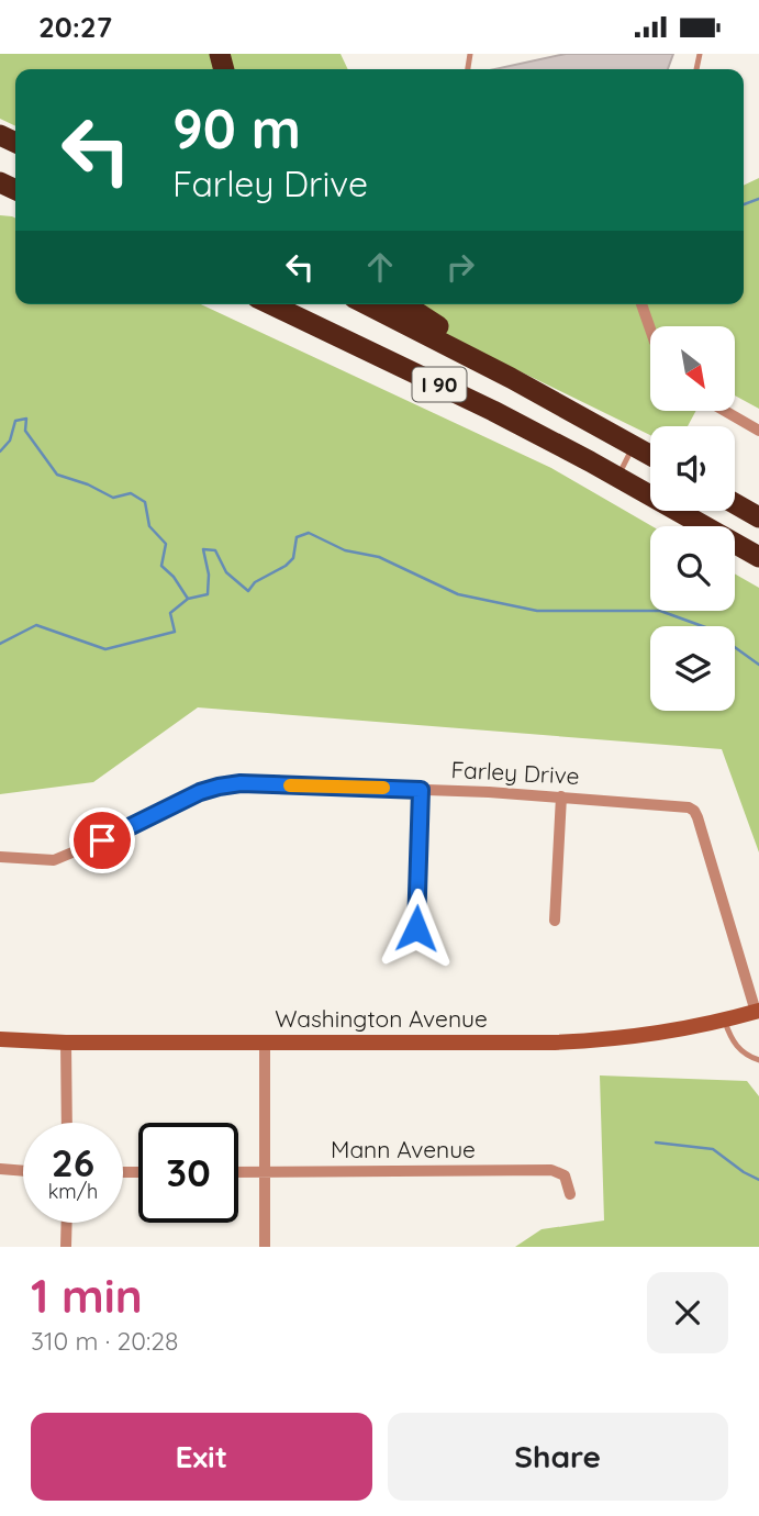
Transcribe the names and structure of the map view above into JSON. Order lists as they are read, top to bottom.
{
  "streets": {
    "highway": ["I 90"],
    "street": ["Farley Drive", "Washington Avenue", "Mann Avenue"]
  },
  "crossings": [
    ["Farley Drive", "Washington Avenue"]
  ],
  "north": "bottom right",
  "page": {
    "status": "20:27",
    "turn": ["90 m", "Farley Drive"],
    "speed": "26 km/h",
    "limit": "30",
    "heading": ["1 min", "310 m · 20:28"],
    "buttons": ["Exit", "Share"]
  }
}
